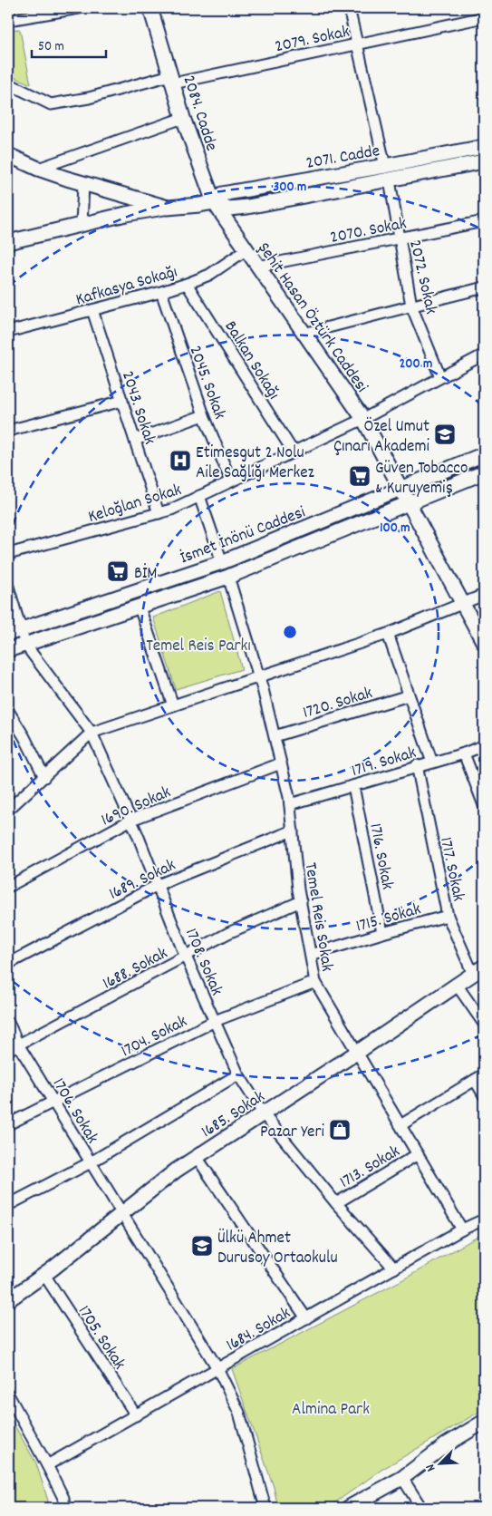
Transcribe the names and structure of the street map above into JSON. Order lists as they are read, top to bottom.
{
  "streets": {
    "street": [
      "2079. Sokak",
      "2084. Cadde",
      "2071. Cadde",
      "2070. Sokak",
      "2072. Sokak",
      "Kafkasya Sokağı",
      "Şehit Hasan Öztürk Caddesi",
      "Balkan Sokağı",
      "2045. Sokak",
      "2043. Sokak",
      "Keloğlan Sokak",
      "İsmet İnönü Caddesi",
      "1720. Sokak",
      "1719. Sokak",
      "1690. Sokak",
      "1716. Sokak",
      "1717. Sokak",
      "1689. Sokak",
      "1715. Sokak",
      "Temel Reis Sokak",
      "1708. Sokak",
      "1688. Sokak",
      "1704. Sokak",
      "1706. Sokak",
      "1685. Sokak",
      "1713. Sokak",
      "1684. Sokak",
      "1705. Sokak"
    ]
  },
  "crossings": [
    ["2079. Sokak", "2084. Cadde"],
    ["2084. Cadde", "2071. Cadde"],
    ["2084. Cadde", "Şehit Hasan Öztürk Caddesi"],
    ["2071. Cadde", "2072. Sokak"],
    ["2071. Cadde", "Şehit Hasan Öztürk Caddesi"],
    ["2070. Sokak", "2072. Sokak"],
    ["2070. Sokak", "Şehit Hasan Öztürk Caddesi"],
    ["2072. Sokak", "Keloğlan Sokak"],
    ["Kafkasya Sokağı", "Şehit Hasan Öztürk Caddesi"],
    ["Kafkasya Sokağı", "Balkan Sokağı"],
    ["Kafkasya Sokağı", "2045. Sokak"],
    ["Kafkasya Sokağı", "2043. Sokak"],
    ["Şehit Hasan Öztürk Caddesi", "Keloğlan Sokak"],
    ["Şehit Hasan Öztürk Caddesi", "İsmet İnönü Caddesi"],
    ["Balkan Sokağı", "Keloğlan Sokak"],
    ["2045. Sokak", "Keloğlan Sokak"],
    ["2043. Sokak", "Keloğlan Sokak"],
    ["İsmet İnönü Caddesi", "Temel Reis Sokak"],
    ["İsmet İnönü Caddesi", "1708. Sokak"],
    ["1720. Sokak", "Temel Reis Sokak"],
    ["1719. Sokak", "1716. Sokak"],
    ["1719. Sokak", "1717. Sokak"],
    ["1719. Sokak", "Temel Reis Sokak"],
    ["1690. Sokak", "Temel Reis Sokak"],
    ["1690. Sokak", "1708. Sokak"],
    ["1716. Sokak", "1715. Sokak"],
    ["1717. Sokak", "1715. Sokak"],
    ["1717. Sokak", "1685. Sokak"],
    ["1689. Sokak", "Temel Reis Sokak"],
    ["1689. Sokak", "1708. Sokak"],
    ["1715. Sokak", "Temel Reis Sokak"],
    ["Temel Reis Sokak", "1688. Sokak"],
    ["Temel Reis Sokak", "1704. Sokak"],
    ["Temel Reis Sokak", "1685. Sokak"],
    ["Temel Reis Sokak", "1713. Sokak"],
    ["Temel Reis Sokak", "1684. Sokak"],
    ["1708. Sokak", "1688. Sokak"],
    ["1708. Sokak", "1704. Sokak"],
    ["1708. Sokak", "1685. Sokak"],
    ["1708. Sokak", "1713. Sokak"],
    ["1708. Sokak", "1684. Sokak"],
    ["1688. Sokak", "1706. Sokak"],
    ["1704. Sokak", "1706. Sokak"],
    ["1706. Sokak", "1685. Sokak"],
    ["1706. Sokak", "1684. Sokak"],
    ["1685. Sokak", "1705. Sokak"],
    ["1684. Sokak", "1705. Sokak"]
  ],
  "parks": ["Temel Reis Parkı", "Almina Park"],
  "places": {
    "school or university": ["Özel Umut Çınarı Akademi", "Ülkü Ahmet Durusoy Ortaokulu"],
    "hospital": ["Etimesgut 2 Nolu Aile Sağlığı Merkez"],
    "supermarket": ["Güven Tobacco & Kuruyemiş", "BİM"],
    "shop": ["Pazar Yeri"]
  },
  "scale_bar": "50 m",
  "north": "bottom left",
  "rings": ["300 m", "200 m", "100 m"]
}
